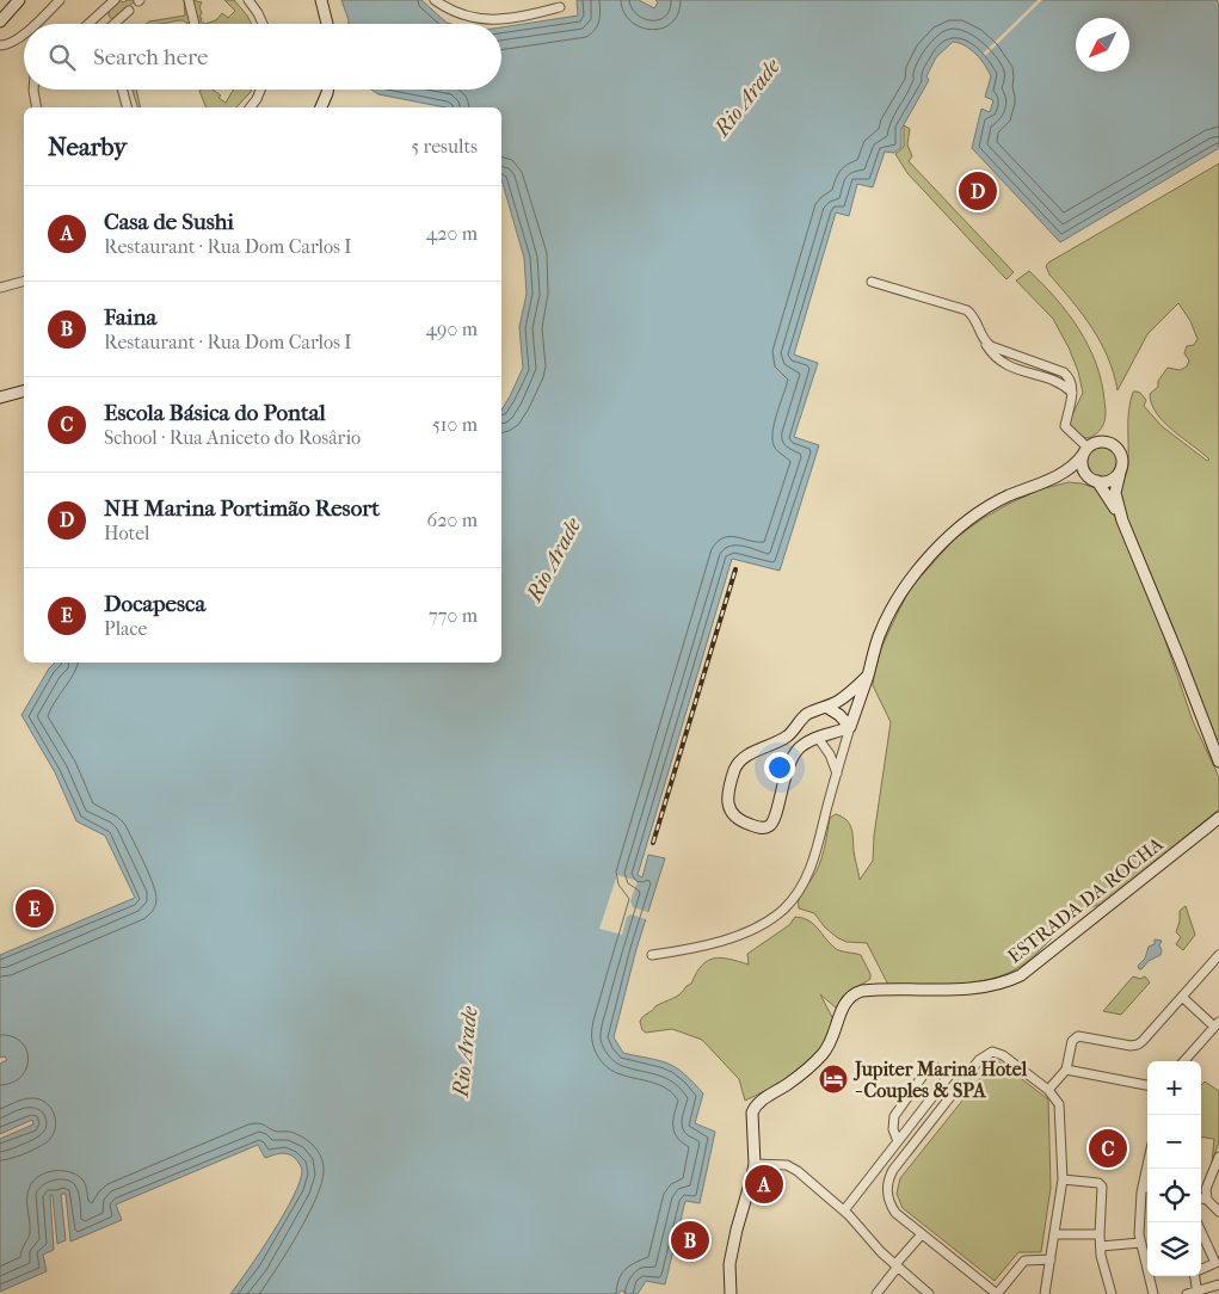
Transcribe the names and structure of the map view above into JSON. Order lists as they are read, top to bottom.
{
  "streets": {
    "street": ["ESTRADA DA ROCHA"]
  },
  "water": ["Rio Arade"],
  "places": {
    "hotel": ["Jupiter Marina Hotel - Couples & SPA"]
  },
  "north": "bottom left",
  "page": {
    "search": "Search here",
    "heading": ["Nearby", "5 results"],
    "pins": [
      "D",
      "E",
      "C",
      "A",
      "B"
    ],
    "list": [
      {
        "mark": "A",
        "name": "Casa de Sushi",
        "note": "Restaurant · Rua Dom Carlos I",
        "value": "420 m"
      },
      {
        "mark": "B",
        "name": "Faina",
        "note": "Restaurant · Rua Dom Carlos I",
        "value": "490 m"
      },
      {
        "mark": "C",
        "name": "Escola Básica do Pontal",
        "note": "School · Rua Aniceto do Rosârio",
        "value": "510 m"
      },
      {
        "mark": "D",
        "name": "NH Marina Portimão Resort",
        "note": "Hotel",
        "value": "620 m"
      },
      {
        "mark": "E",
        "name": "Docapesca",
        "note": "Place",
        "value": "770 m"
      }
    ],
    "map_buttons": ["+", "−"]
  }
}
